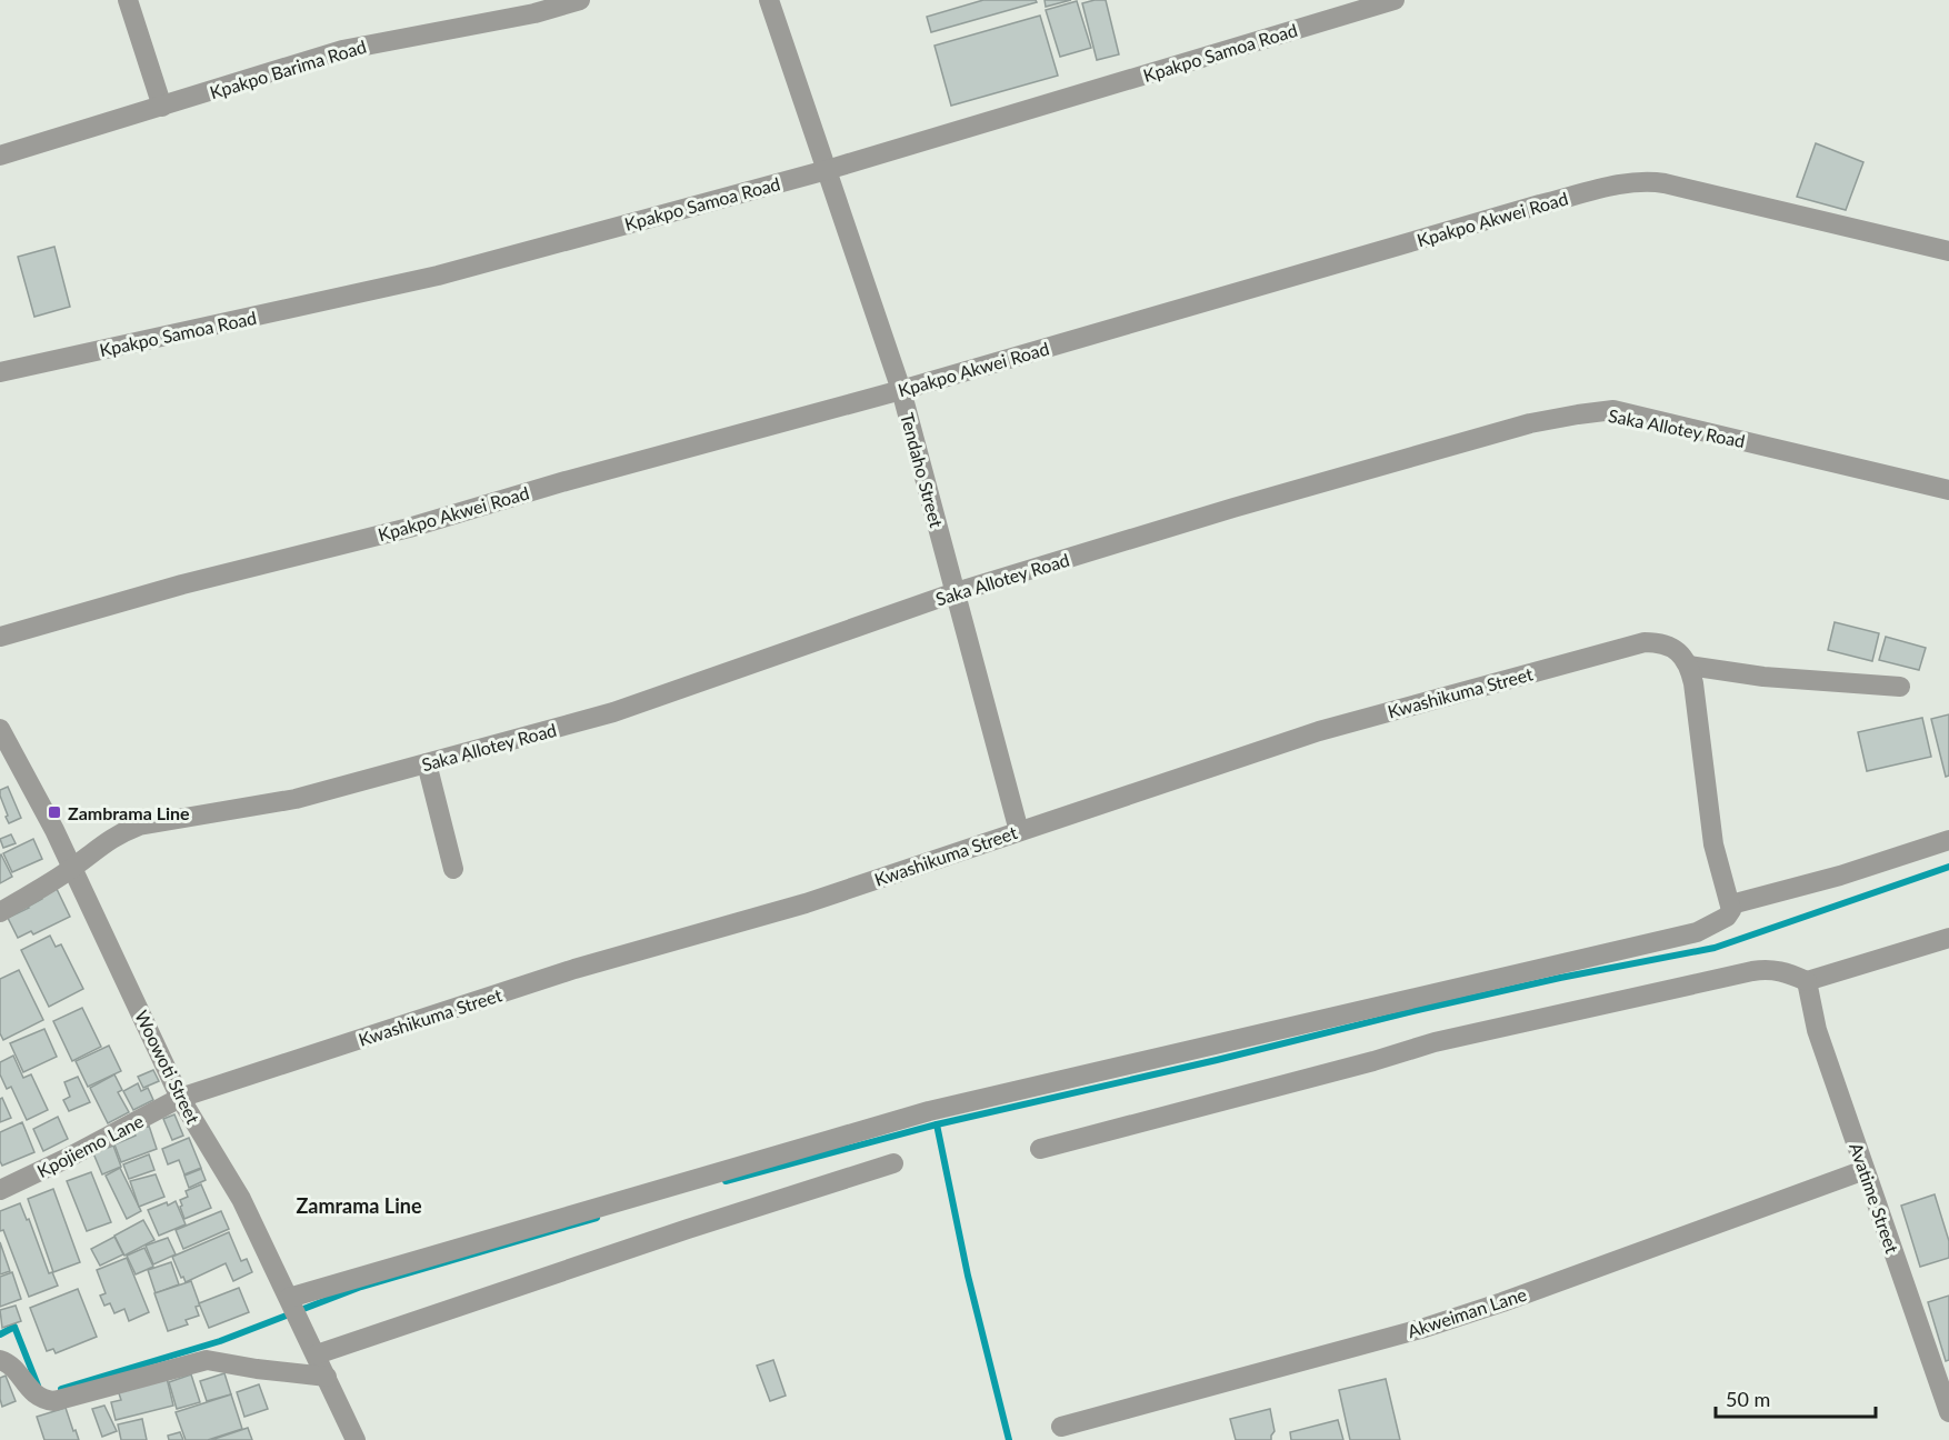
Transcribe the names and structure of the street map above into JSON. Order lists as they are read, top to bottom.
{
  "streets": {
    "street": [
      "Kpakpo Samoa Road",
      "Kpakpo Barima Road",
      "Kpakpo Akwei Road",
      "Saka Allotey Road",
      "Tendaho Street",
      "Kwashikuma Street",
      "Woowoti Street",
      "Kpojiemo Lane",
      "Avatime Street",
      "Akweiman Lane"
    ]
  },
  "crossings": [
    ["Kpakpo Samoa Road", "Tendaho Street"],
    ["Kpakpo Akwei Road", "Tendaho Street"],
    ["Saka Allotey Road", "Tendaho Street"],
    ["Saka Allotey Road", "Woowoti Street"],
    ["Tendaho Street", "Kwashikuma Street"],
    ["Kwashikuma Street", "Woowoti Street"],
    ["Kwashikuma Street", "Kpojiemo Lane"],
    ["Woowoti Street", "Kpojiemo Lane"],
    ["Avatime Street", "Akweiman Lane"]
  ],
  "districts": ["Zamrama Line"],
  "places": {
    "transit": ["Zambrama Line"]
  },
  "scale_bar": "50 m"
}
